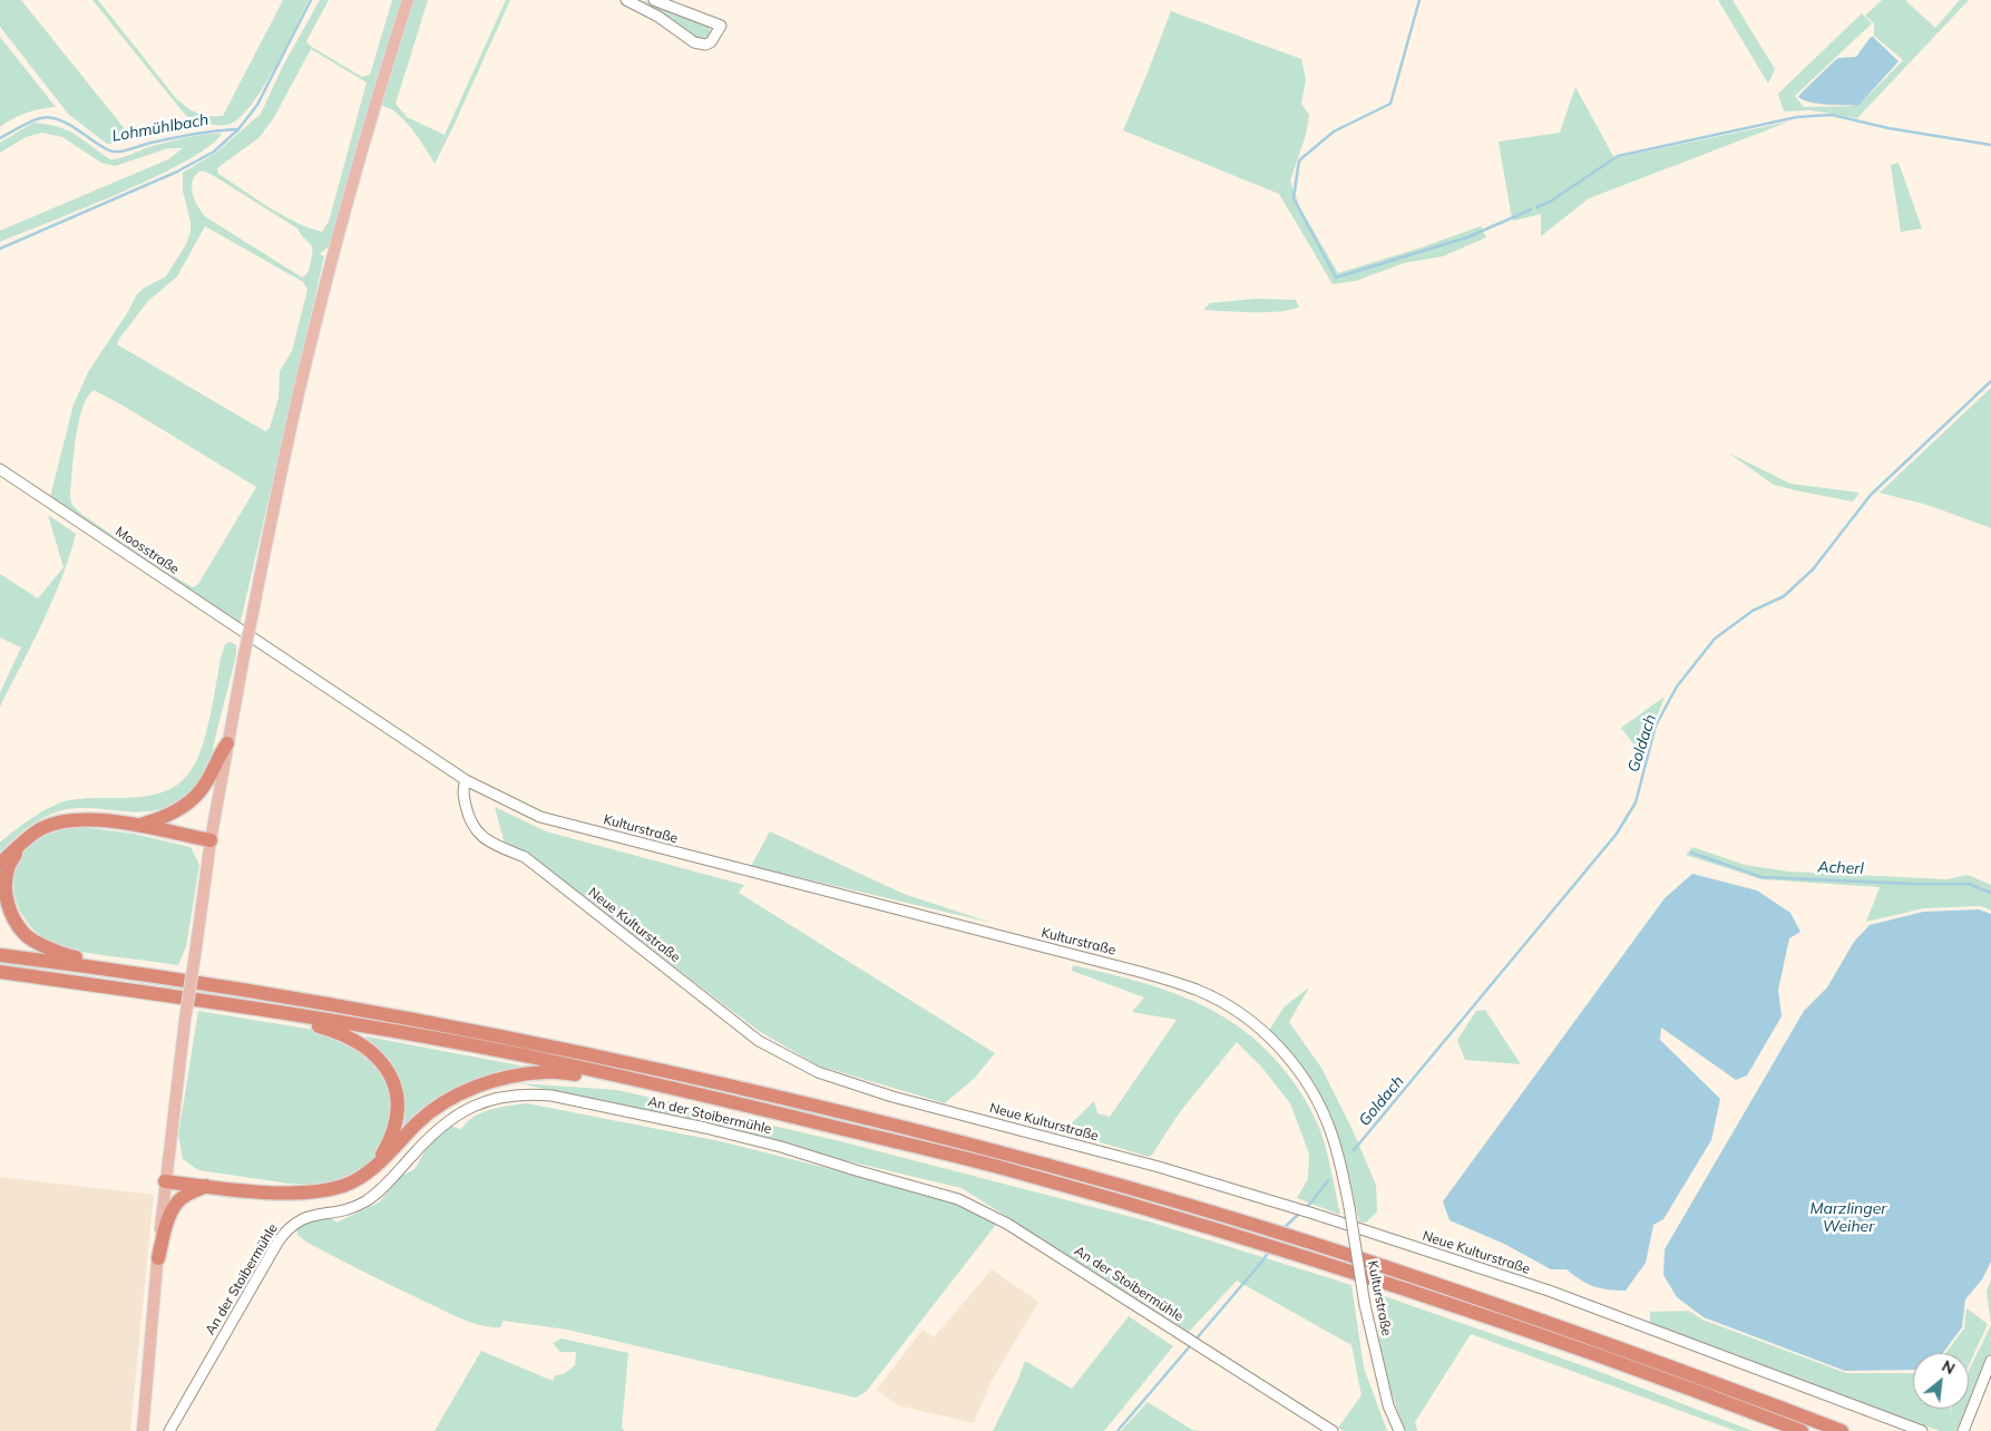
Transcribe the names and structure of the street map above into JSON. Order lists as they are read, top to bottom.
{
  "streets": {
    "street": [
      "Moosstraße",
      "Kulturstraße",
      "Neue Kulturstraße",
      "An der Stoibermühle"
    ]
  },
  "crossings": [
    ["Moosstraße", "Kulturstraße"],
    ["Moosstraße", "Neue Kulturstraße"],
    ["Kulturstraße", "Neue Kulturstraße"]
  ],
  "water": [
    "Lohmühlbach",
    "Goldach",
    "Acherl",
    "Marzlinger Weiher"
  ],
  "north": "top right"
}
